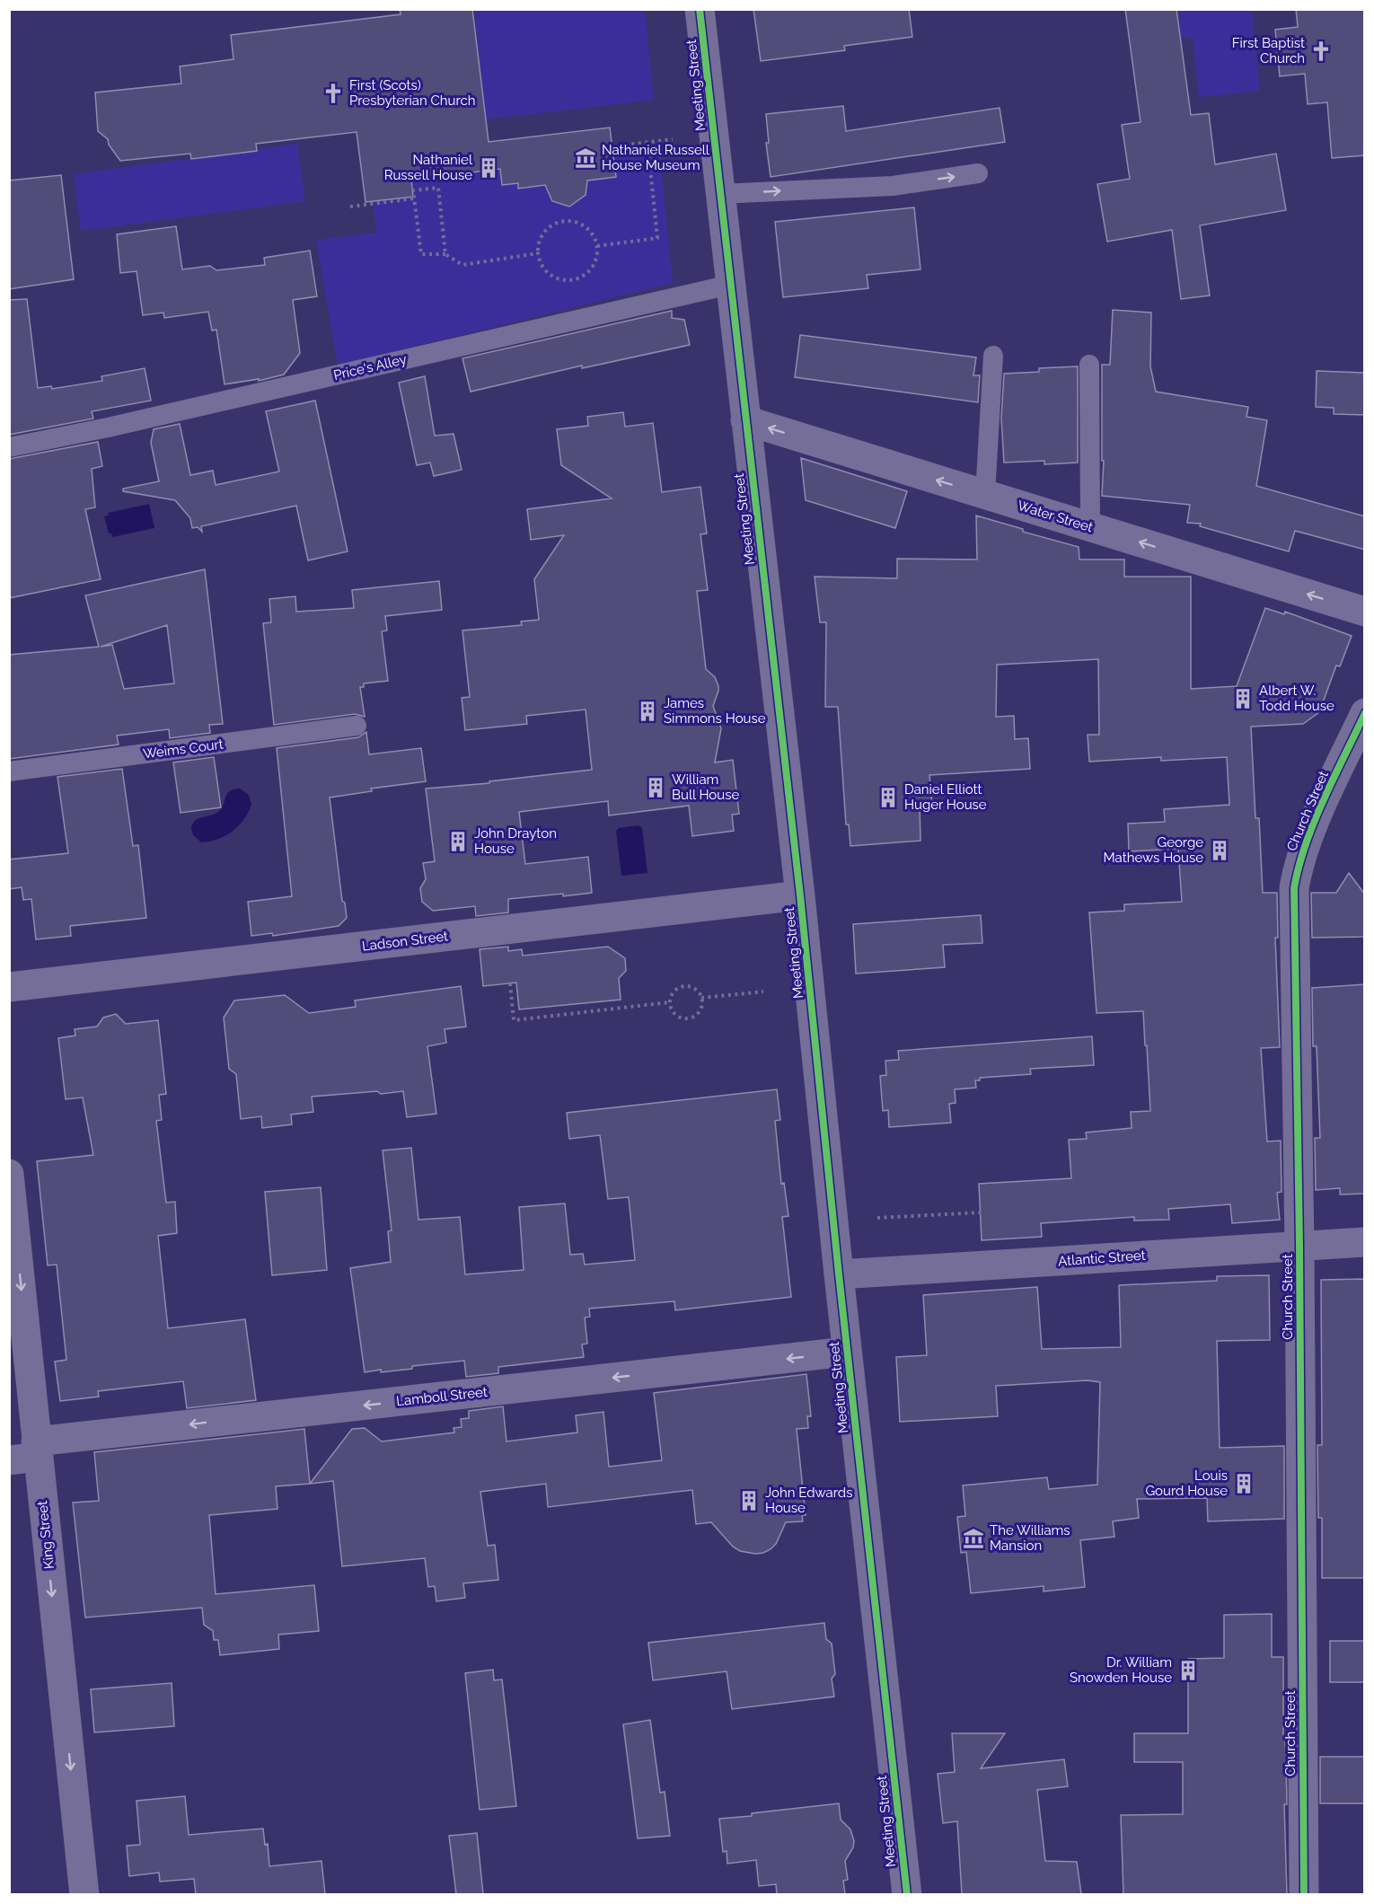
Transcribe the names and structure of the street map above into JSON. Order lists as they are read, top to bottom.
{
  "streets": {
    "street": [
      "Meeting Street",
      "Water Street",
      "Church Street",
      "Ladson Street",
      "Atlantic Street",
      "Lamboll Street",
      "King Street"
    ],
    "lane": ["Price's Alley", "Weims Court"]
  },
  "crossings": [
    ["Meeting Street", "Price's Alley"],
    ["Meeting Street", "Water Street"],
    ["Meeting Street", "Ladson Street"],
    ["Meeting Street", "Atlantic Street"],
    ["Meeting Street", "Lamboll Street"],
    ["Church Street", "Atlantic Street"],
    ["Lamboll Street", "King Street"]
  ],
  "one_way": ["Water Street", "Lamboll Street", "King Street"],
  "places": {
    "church": ["First Baptist Church", "First (Scots) Presbyterian Church"],
    "museum": ["Nathaniel Russell House Museum", "The Williams Mansion"],
    "building": [
      "Nathaniel Russell House",
      "Albert W. Todd House",
      "James Simmons House",
      "William Bull House",
      "Daniel Elliott Huger House",
      "John Drayton House",
      "George Mathews House",
      "Louis Gourd House",
      "John Edwards House",
      "Dr. William Snowden House"
    ]
  }
}
